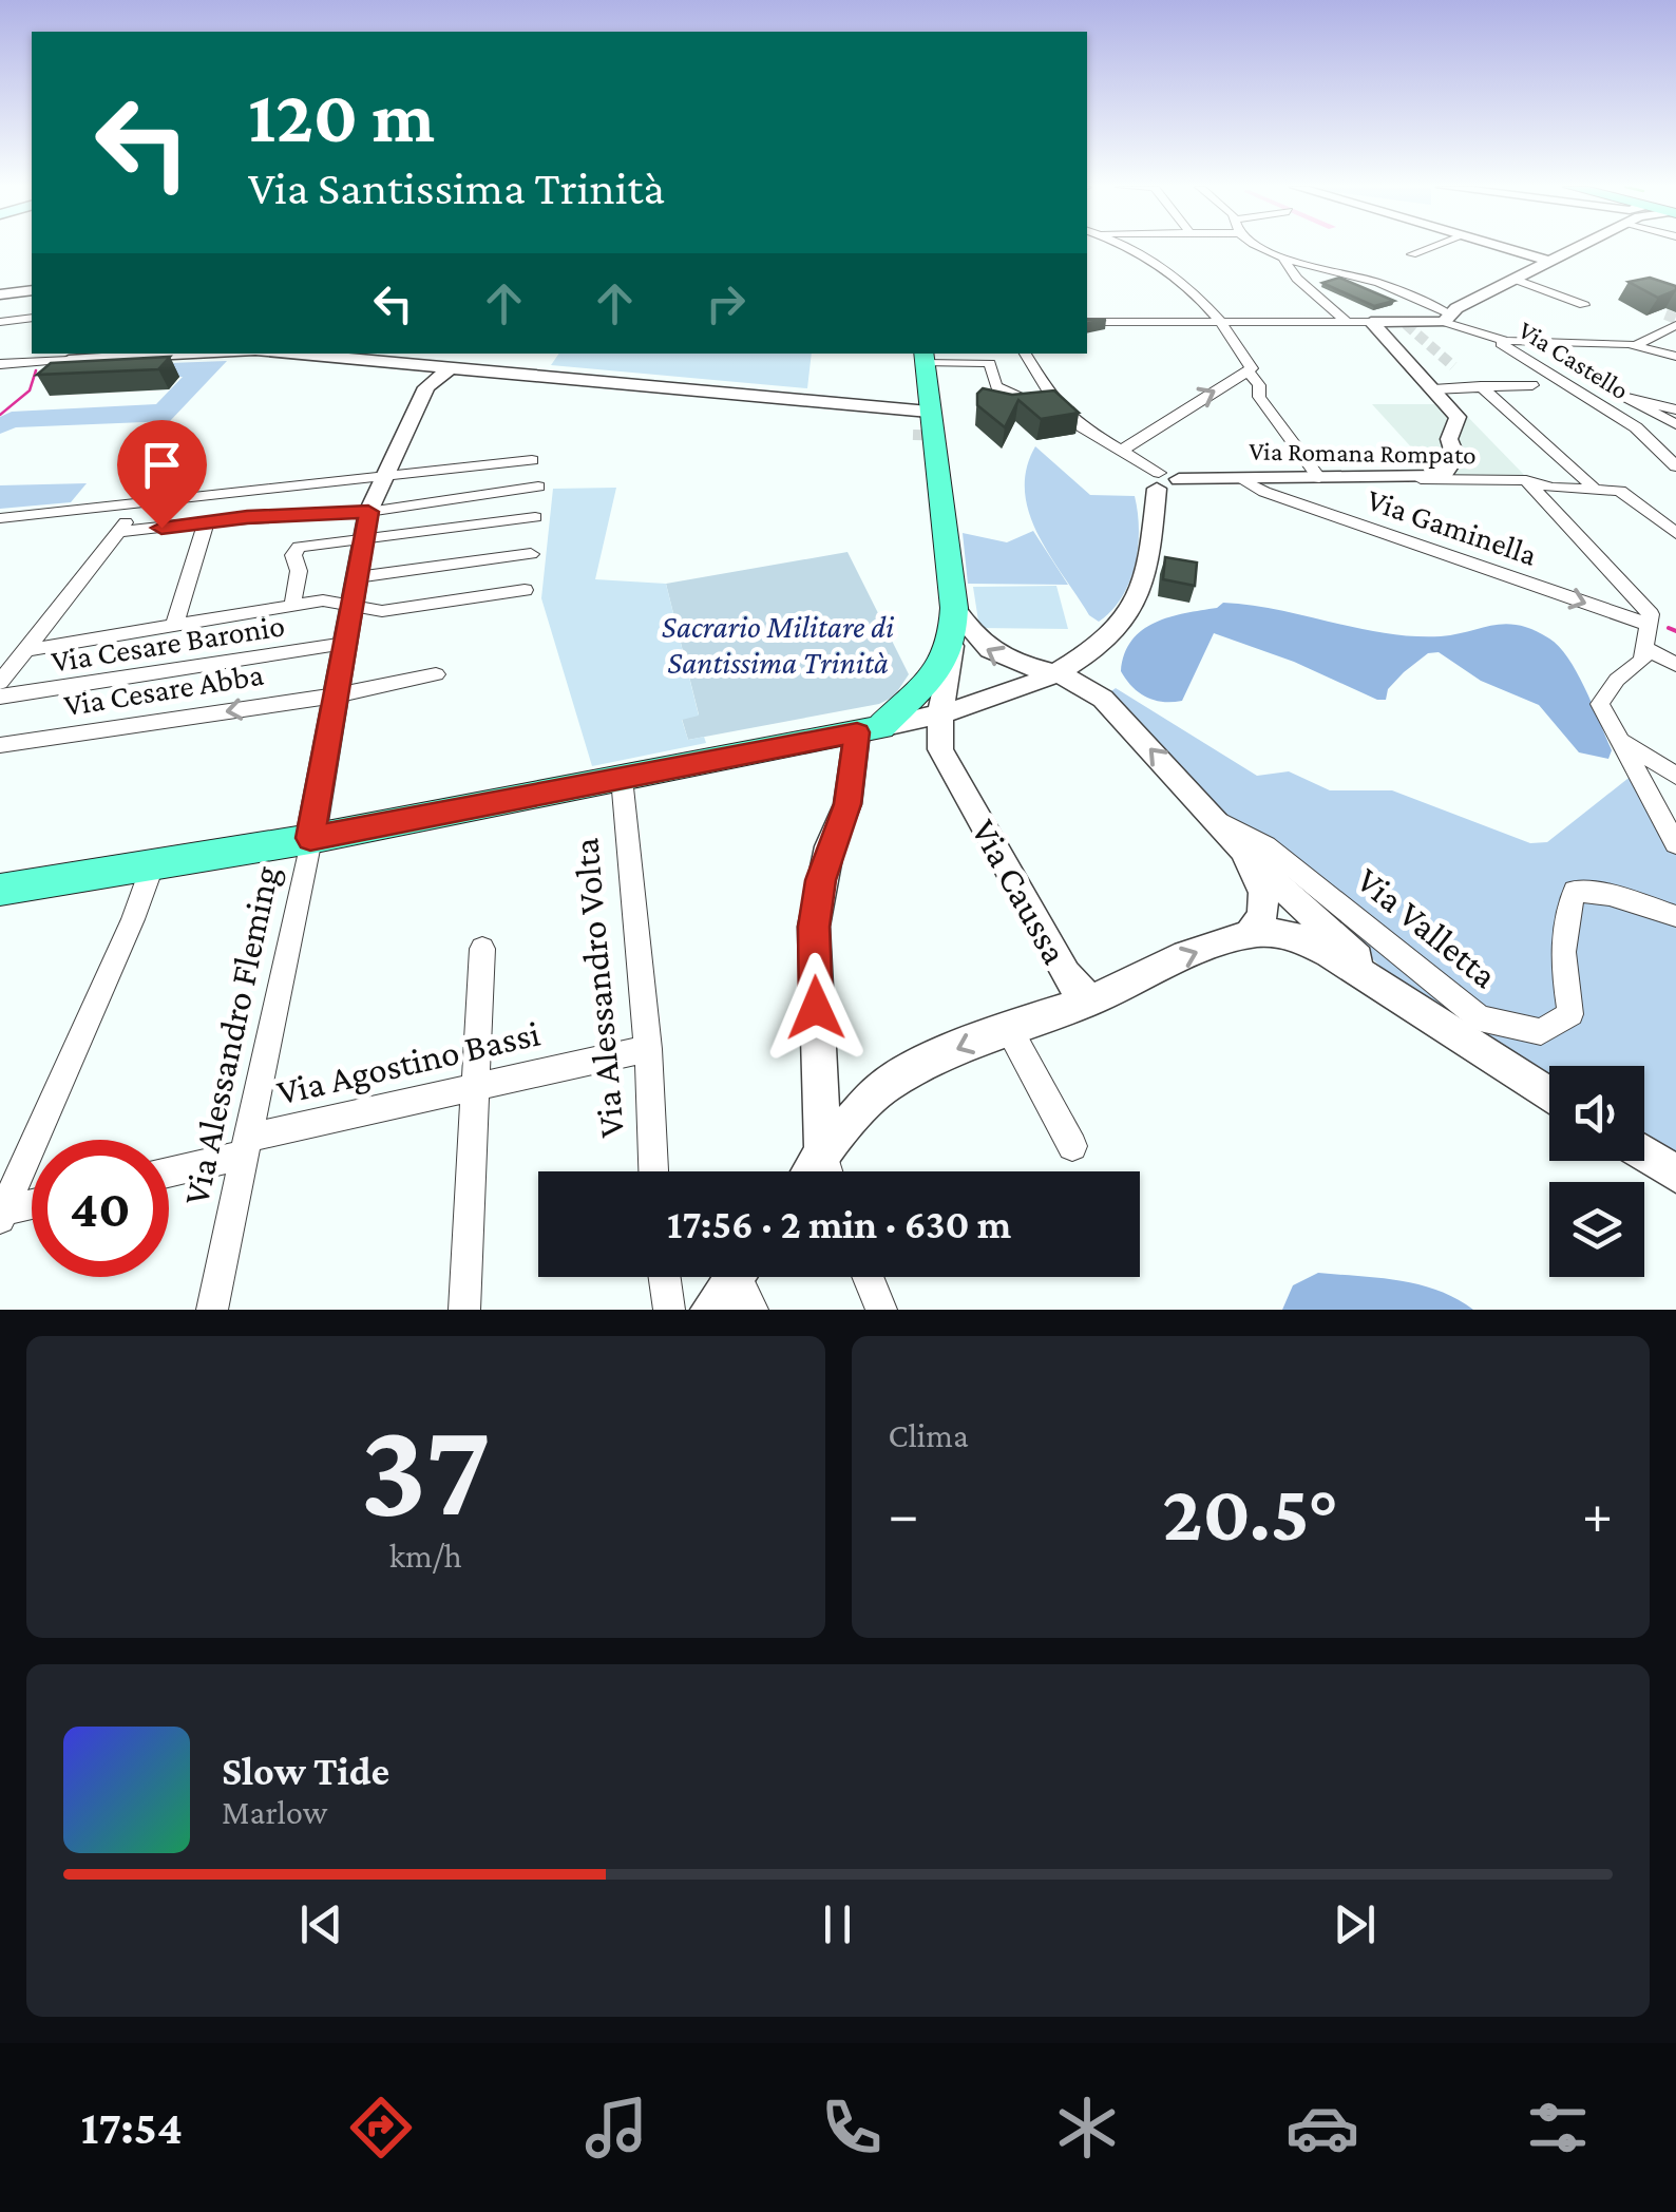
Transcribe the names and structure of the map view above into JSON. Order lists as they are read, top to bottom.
{
  "streets": {
    "street": [
      "Via Castello",
      "Via Romana Rompato",
      "Via Gaminella",
      "Via Cesare Baronio",
      "Via Cesare Abba",
      "Via Caussa",
      "Via Valletta",
      "Via Alessandro Volta",
      "Via Alessandro Fleming",
      "Via Agostino Bassi"
    ]
  },
  "crossings": [
    ["Via Romana Rompato", "Via Gaminella"],
    ["Via Alessandro Volta", "Via Agostino Bassi"],
    ["Via Alessandro Fleming", "Via Agostino Bassi"]
  ],
  "parks": ["Sacrario Militare di Santissima Trinità"],
  "page": {
    "turn": ["120 m", "Via Santissima Trinità"],
    "limit": "40",
    "trip": "17:56 · 2 min · 630 m",
    "tile": [
      ["37", "km/h"],
      "Clima"
    ],
    "heat": ["−", "20.5°", "+"],
    "song": ["Slow Tide", "Marlow"],
    "tabs": "17:54"
  }
}
